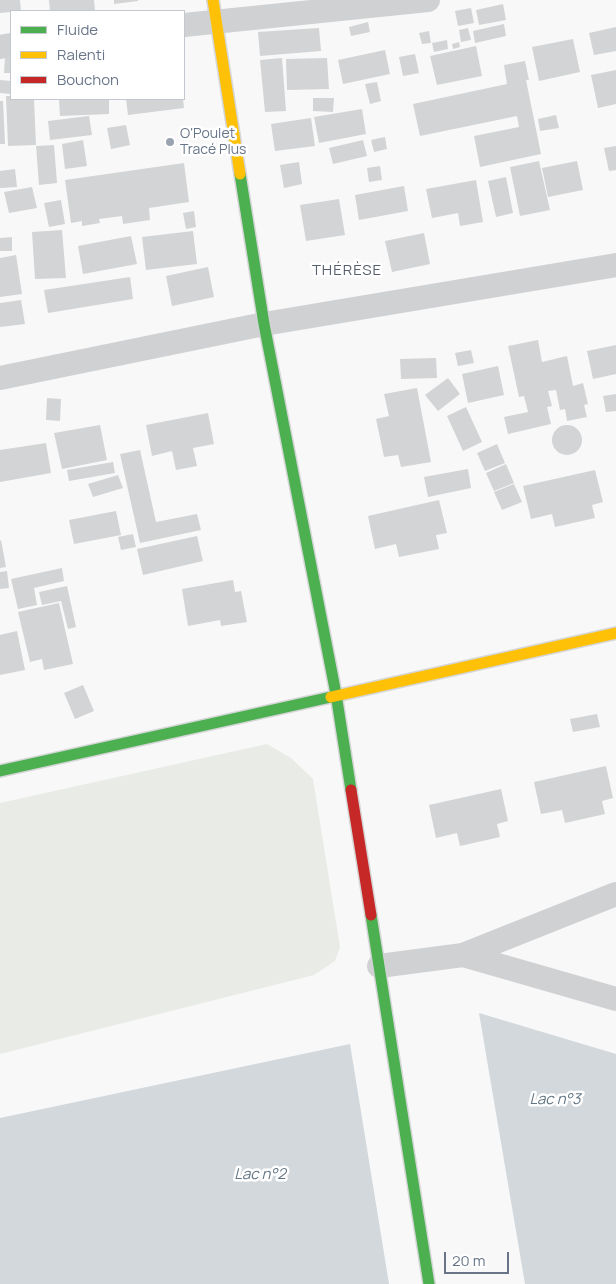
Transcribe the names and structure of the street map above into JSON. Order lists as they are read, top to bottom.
{
  "districts": ["THÉRÈSE"],
  "water": ["Lac n°3", "Lac n°2"],
  "places": ["O'Poulet Tracé Plus"],
  "legend": ["Fluide", "Ralenti", "Bouchon"],
  "scale_bar": "20 m"
}
